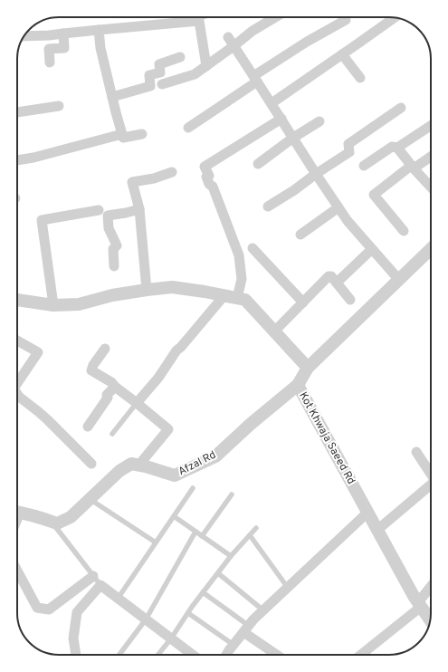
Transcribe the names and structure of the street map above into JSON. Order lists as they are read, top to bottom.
{
  "streets": {
    "street": ["Kot Khwaja Saeed Rd", "Afzal Rd"]
  },
  "crossings": [
    ["Kot Khwaja Saeed Rd", "Afzal Rd"]
  ]
}
